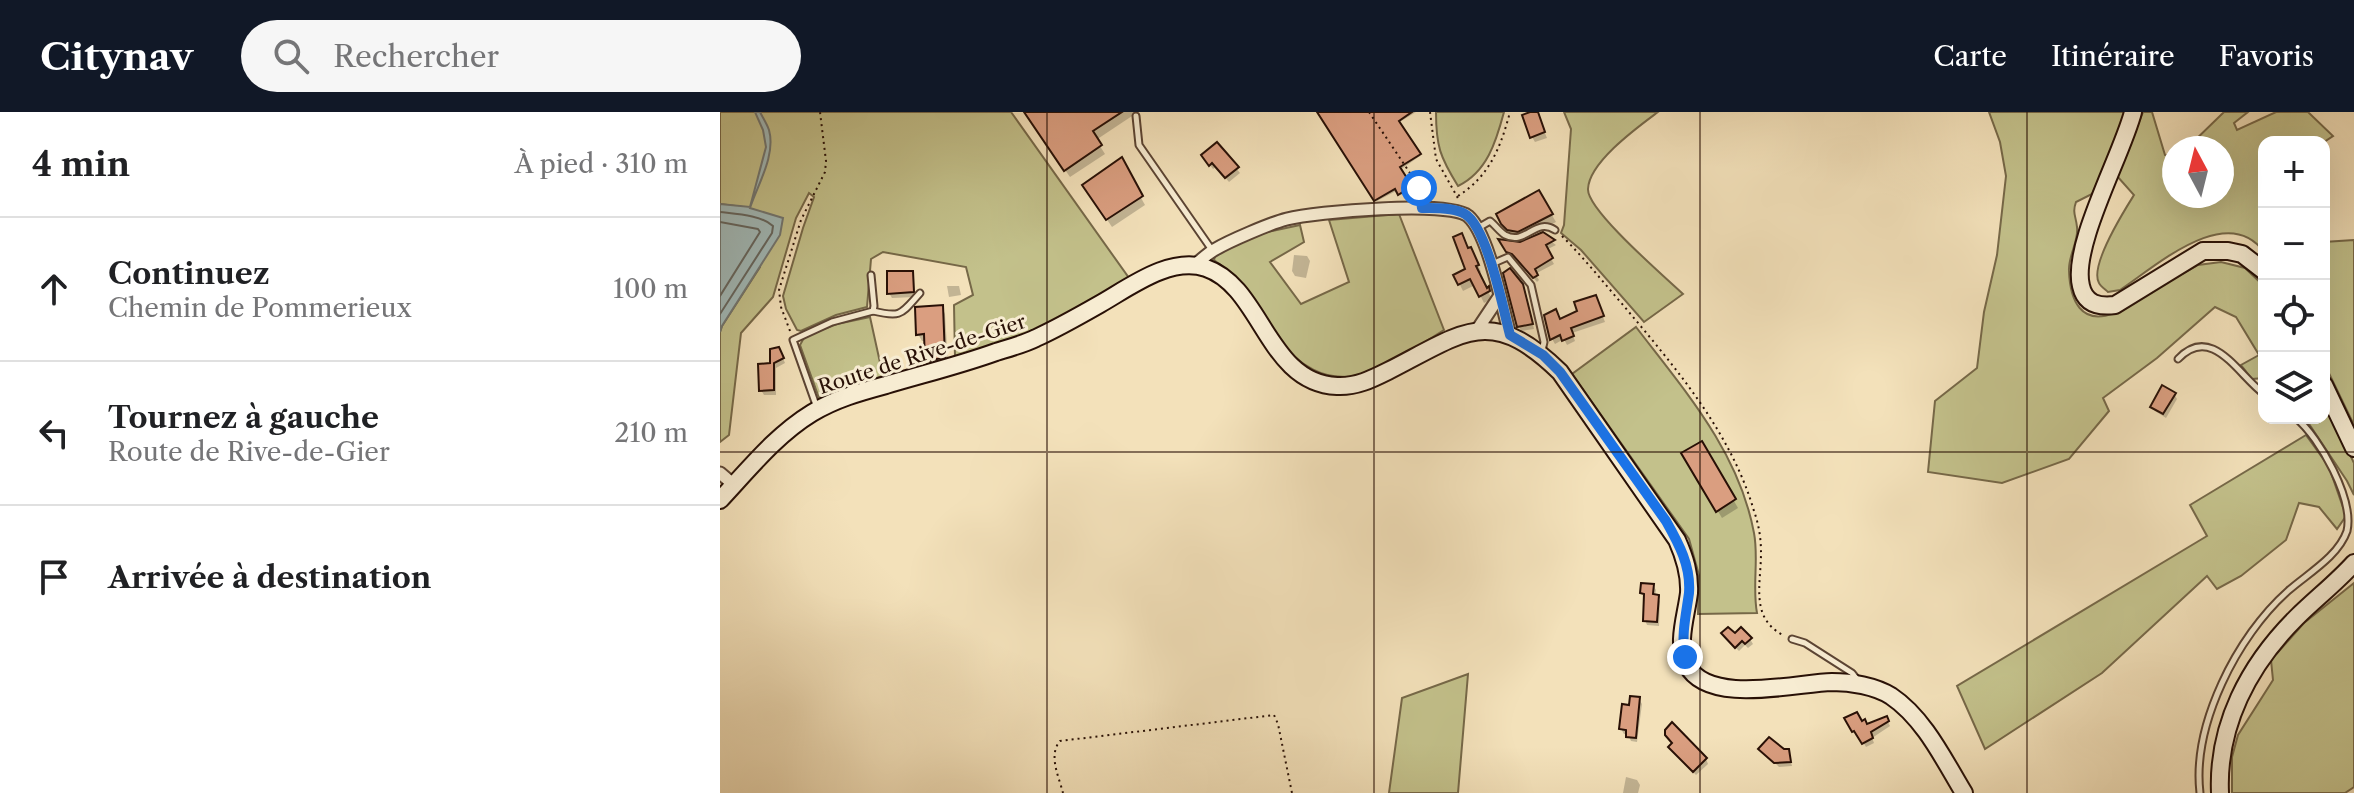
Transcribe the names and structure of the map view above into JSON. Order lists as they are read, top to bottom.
{
  "streets": {
    "main road": ["Route de Rive-de-Gier"]
  },
  "north": "top",
  "page": {
    "header": "Citynav",
    "search": "Rechercher",
    "nav": ["Carte", "Itinéraire", "Favoris"],
    "heading": ["4 min", "À pied · 310 m"],
    "map_buttons": ["+", "−"],
    "list": [
      ["Continuez", "Chemin de Pommerieux", "100 m"],
      ["Tournez à gauche", "Route de Rive-de-Gier", "210 m"],
      "Arrivée à destination"
    ]
  }
}
